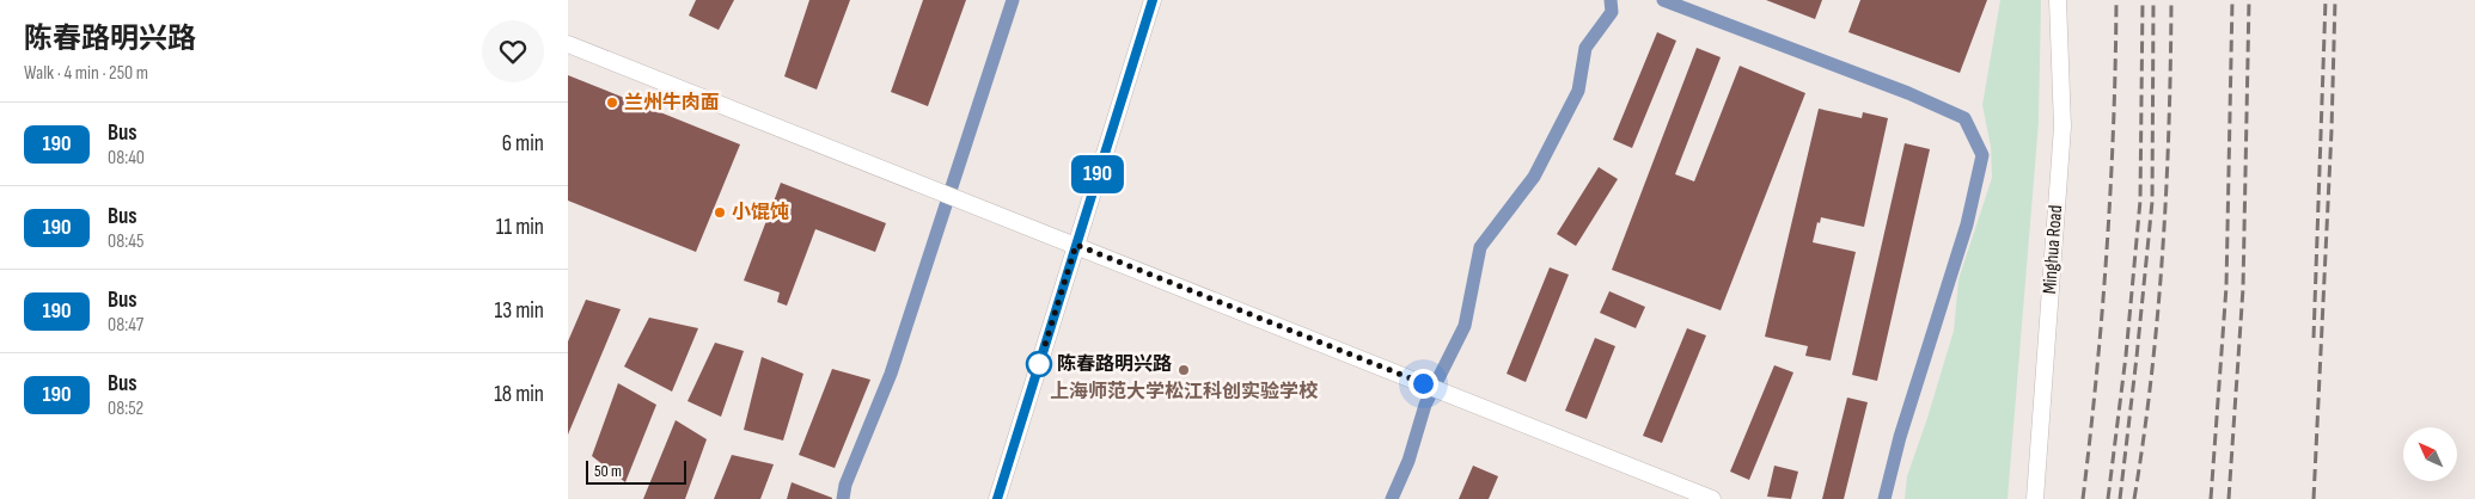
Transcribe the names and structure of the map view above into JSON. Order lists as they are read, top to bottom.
{
  "streets": {
    "street": ["Minghua Road"]
  },
  "places": [
    "兰州牛肉面",
    "小馄饨",
    "陈春路明兴路",
    "上海师范大学松江科创实验学校"
  ],
  "lines": ["bus line 190"],
  "scale_bar": "50 m",
  "north": "top left",
  "page": {
    "heading": ["陈春路明兴路", "Walk · 4 min · 250 m"],
    "on_map": "190",
    "list": [
      {
        "mark": "190",
        "name": "Bus",
        "note": "08:40",
        "value": "6 min"
      },
      {
        "mark": "190",
        "name": "Bus",
        "note": "08:45",
        "value": "11 min"
      },
      {
        "mark": "190",
        "name": "Bus",
        "note": "08:47",
        "value": "13 min"
      },
      {
        "mark": "190",
        "name": "Bus",
        "note": "08:52",
        "value": "18 min"
      }
    ],
    "scale": "50 m"
  }
}
